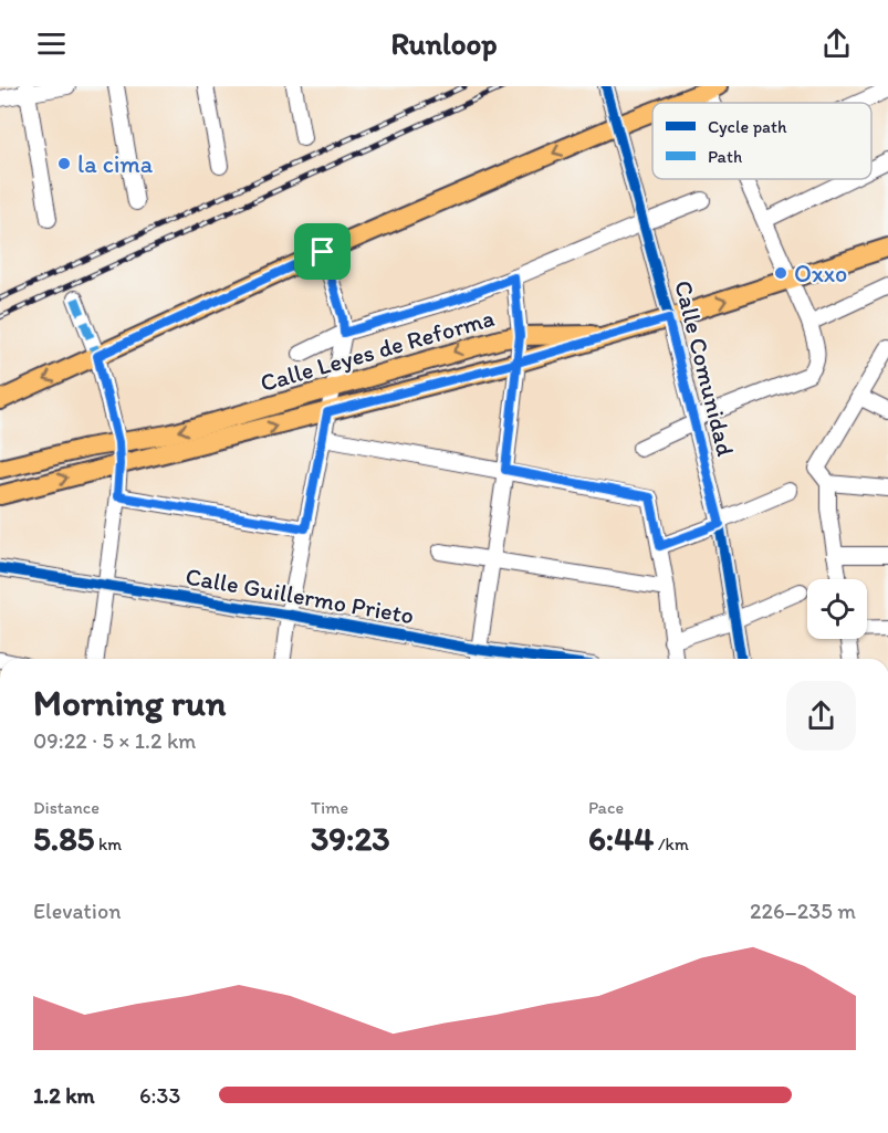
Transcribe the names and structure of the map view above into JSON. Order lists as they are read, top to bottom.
{
  "streets": {
    "main road": ["Calle Leyes de Reforma"],
    "street": ["Calle Comunidad", "Calle Guillermo Prieto"]
  },
  "places": ["la cima", "Oxxo"],
  "legend": ["Cycle path", "Path"],
  "page": {
    "header": "Runloop",
    "heading": ["Morning run", "09:22 · 5 × 1.2 km"],
    "stats": [
      ["Distance", "5.85 km"],
      ["Time", "39:23"],
      ["Pace", "6:44 /km"]
    ],
    "chart": ["Elevation", "226–235 m"],
    "list": [
      {
        "name": "1.2 km",
        "note": "6:33"
      }
    ]
  }
}
